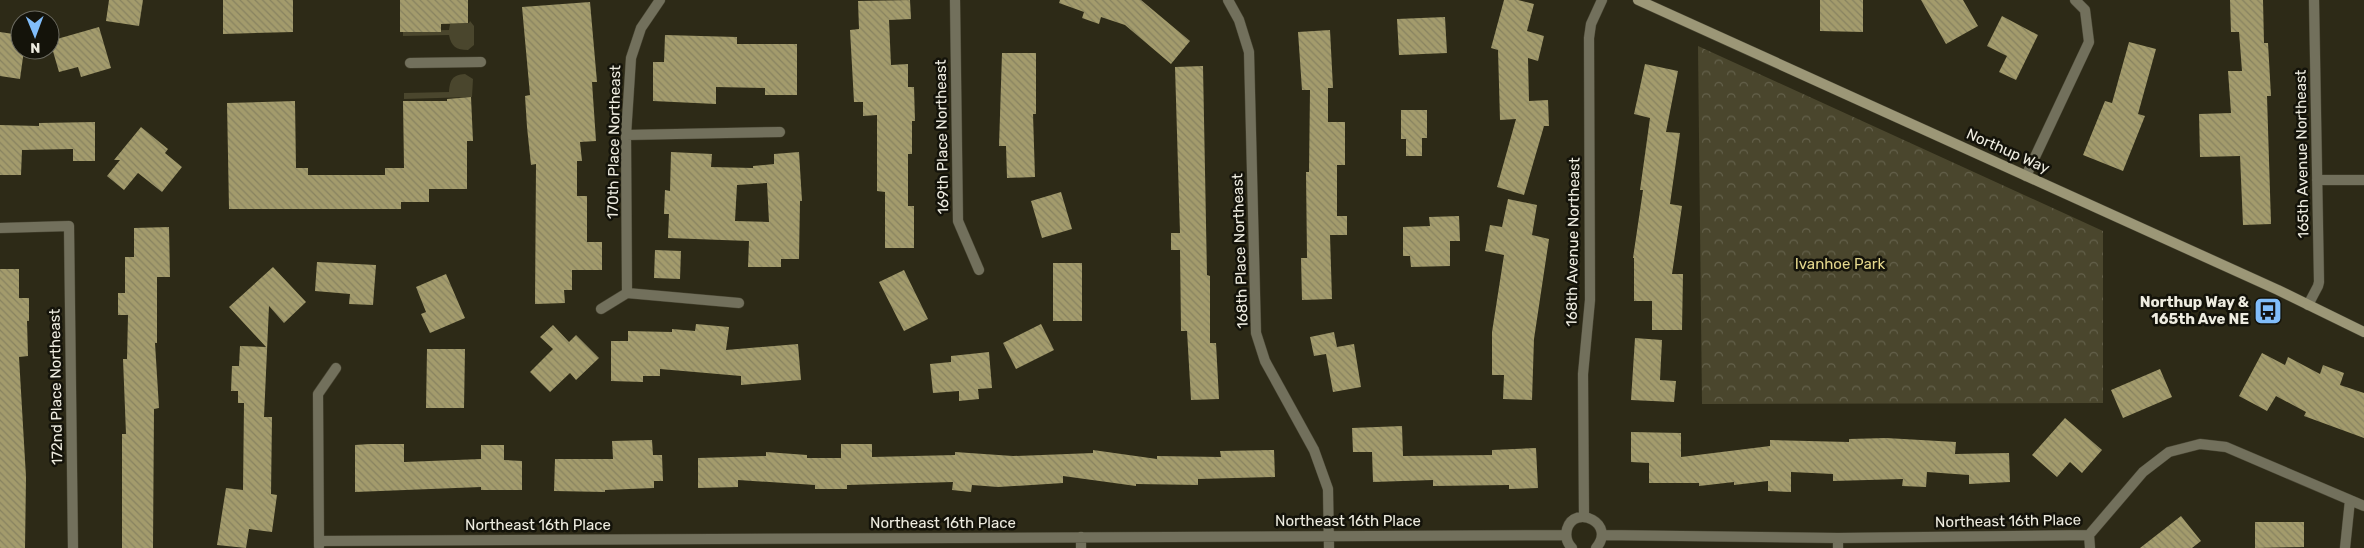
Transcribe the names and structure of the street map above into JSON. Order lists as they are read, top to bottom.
{
  "streets": {
    "street": [
      "169th Place Northeast",
      "170th Place Northeast",
      "Northup Way",
      "165th Avenue Northeast",
      "168th Avenue Northeast",
      "168th Place Northeast",
      "172nd Place Northeast",
      "Northeast 16th Place"
    ]
  },
  "crossings": [
    ["Northup Way", "165th Avenue Northeast"],
    ["168th Place Northeast", "Northeast 16th Place"]
  ],
  "parks": ["Ivanhoe Park"],
  "places": {
    "bus stop": ["Northup Way & 165th Ave NE"]
  },
  "north": "bottom"
}
